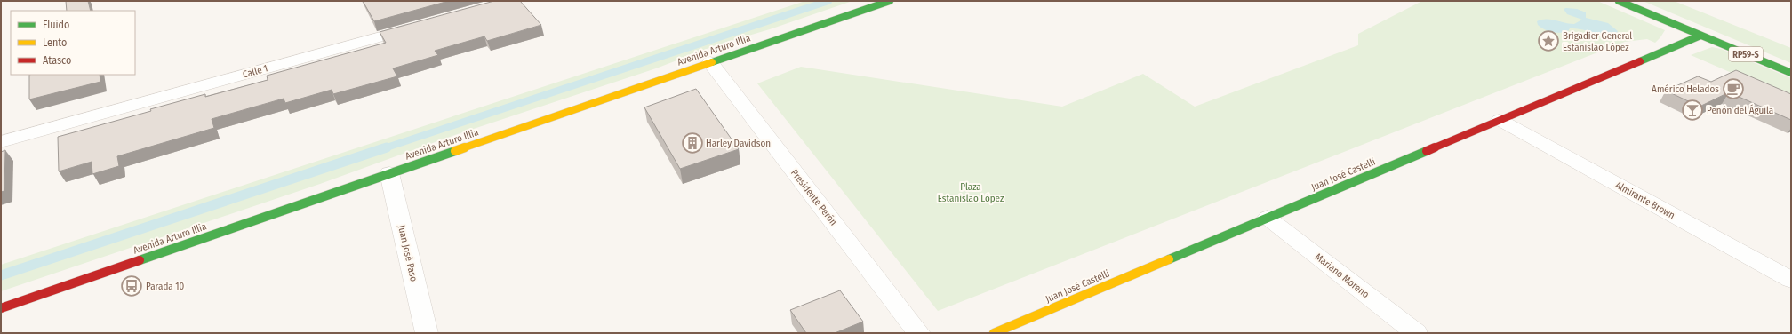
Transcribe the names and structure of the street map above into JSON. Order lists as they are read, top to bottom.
{
  "streets": {
    "main road": ["Avenida Arturo Illia", "RP59-S", "Juan José Castelli"],
    "street": [
      "Calle 1",
      "Presidente Perón",
      "Almirante Brown",
      "Juan José Paso",
      "Mariano Moreno"
    ]
  },
  "crossings": [
    ["Avenida Arturo Illia", "Presidente Perón"],
    ["Avenida Arturo Illia", "Juan José Paso"],
    ["RP59-S", "Juan José Castelli"],
    ["Juan José Castelli", "Almirante Brown"],
    ["Juan José Castelli", "Mariano Moreno"]
  ],
  "parks": ["Plaza Estanislao López"],
  "places": {
    "place": ["Brigadier General Estanislao López"],
    "cafe": ["Américo Helados"],
    "bar": ["Peñón del Águila"],
    "building": ["Harley Davidson"],
    "bus stop": ["Parada 10"]
  },
  "legend": ["Fluido", "Lento", "Atasco"]
}
